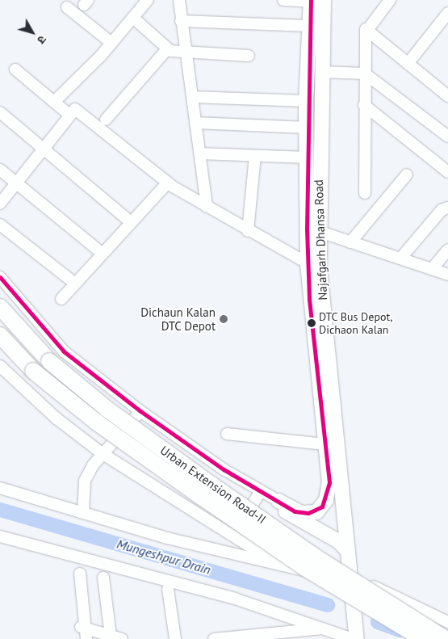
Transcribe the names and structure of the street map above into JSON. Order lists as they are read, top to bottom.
{
  "streets": {
    "highway": ["Urban Extension Road-II"],
    "main road": ["Najafgarh Dhansa Road"]
  },
  "water": ["Mungeshpur Drain"],
  "places": ["Dichaun Kalan DTC Depot", "DTC Bus Depot, Dichaon Kalan"],
  "north": "bottom right"
}
